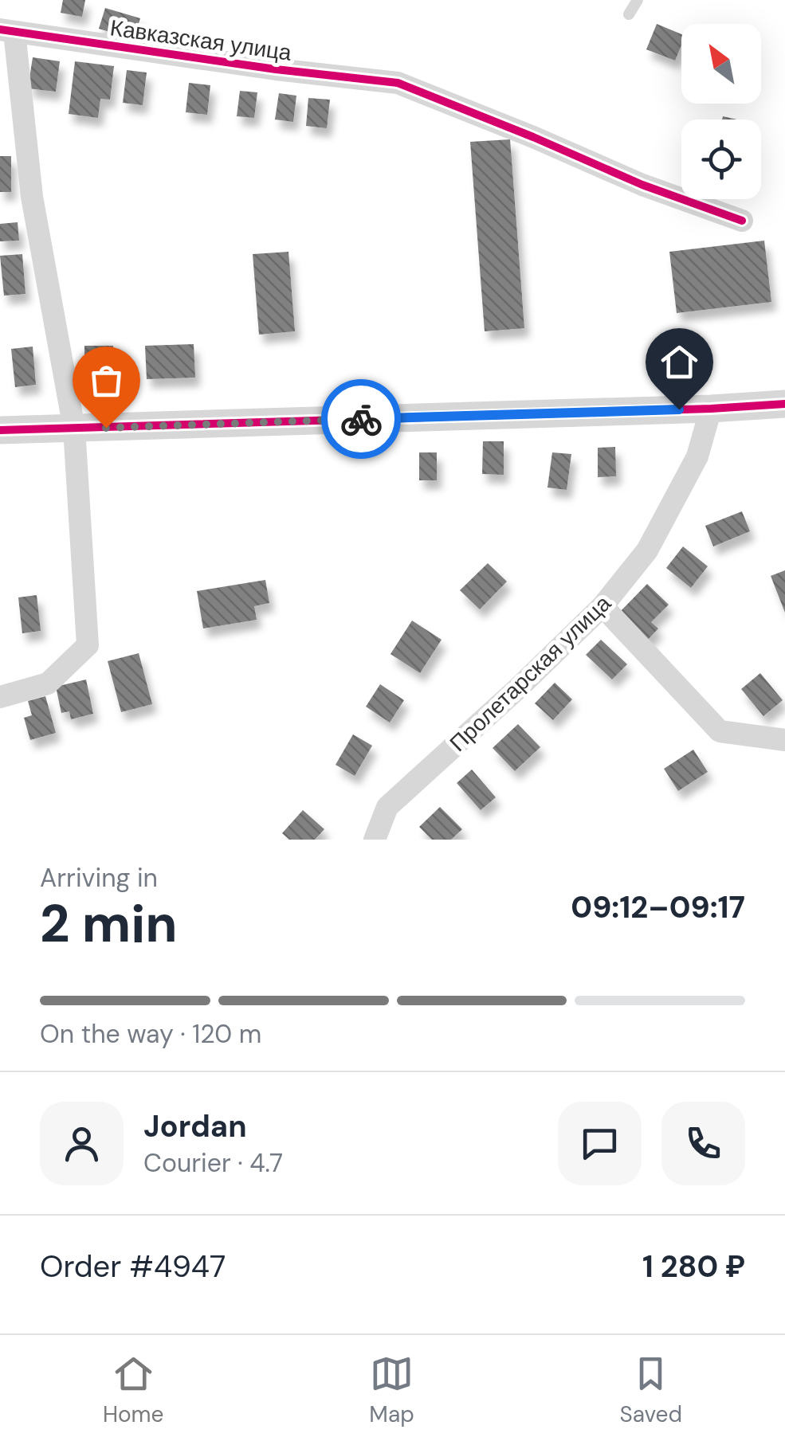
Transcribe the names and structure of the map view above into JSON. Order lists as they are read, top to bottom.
{
  "streets": {
    "street": ["Кавказская улица", "Пролетарская улица"]
  },
  "north": "top left",
  "page": {
    "heading": ["2 min", "Arriving in", "09:12–09:17"],
    "panel": [
      "Jordan",
      "Courier · 4.7",
      "Order #4947",
      "1 280 ₽"
    ],
    "bar": "On the way · 120 m",
    "tabs": ["Home", "Map", "Saved"]
  }
}
